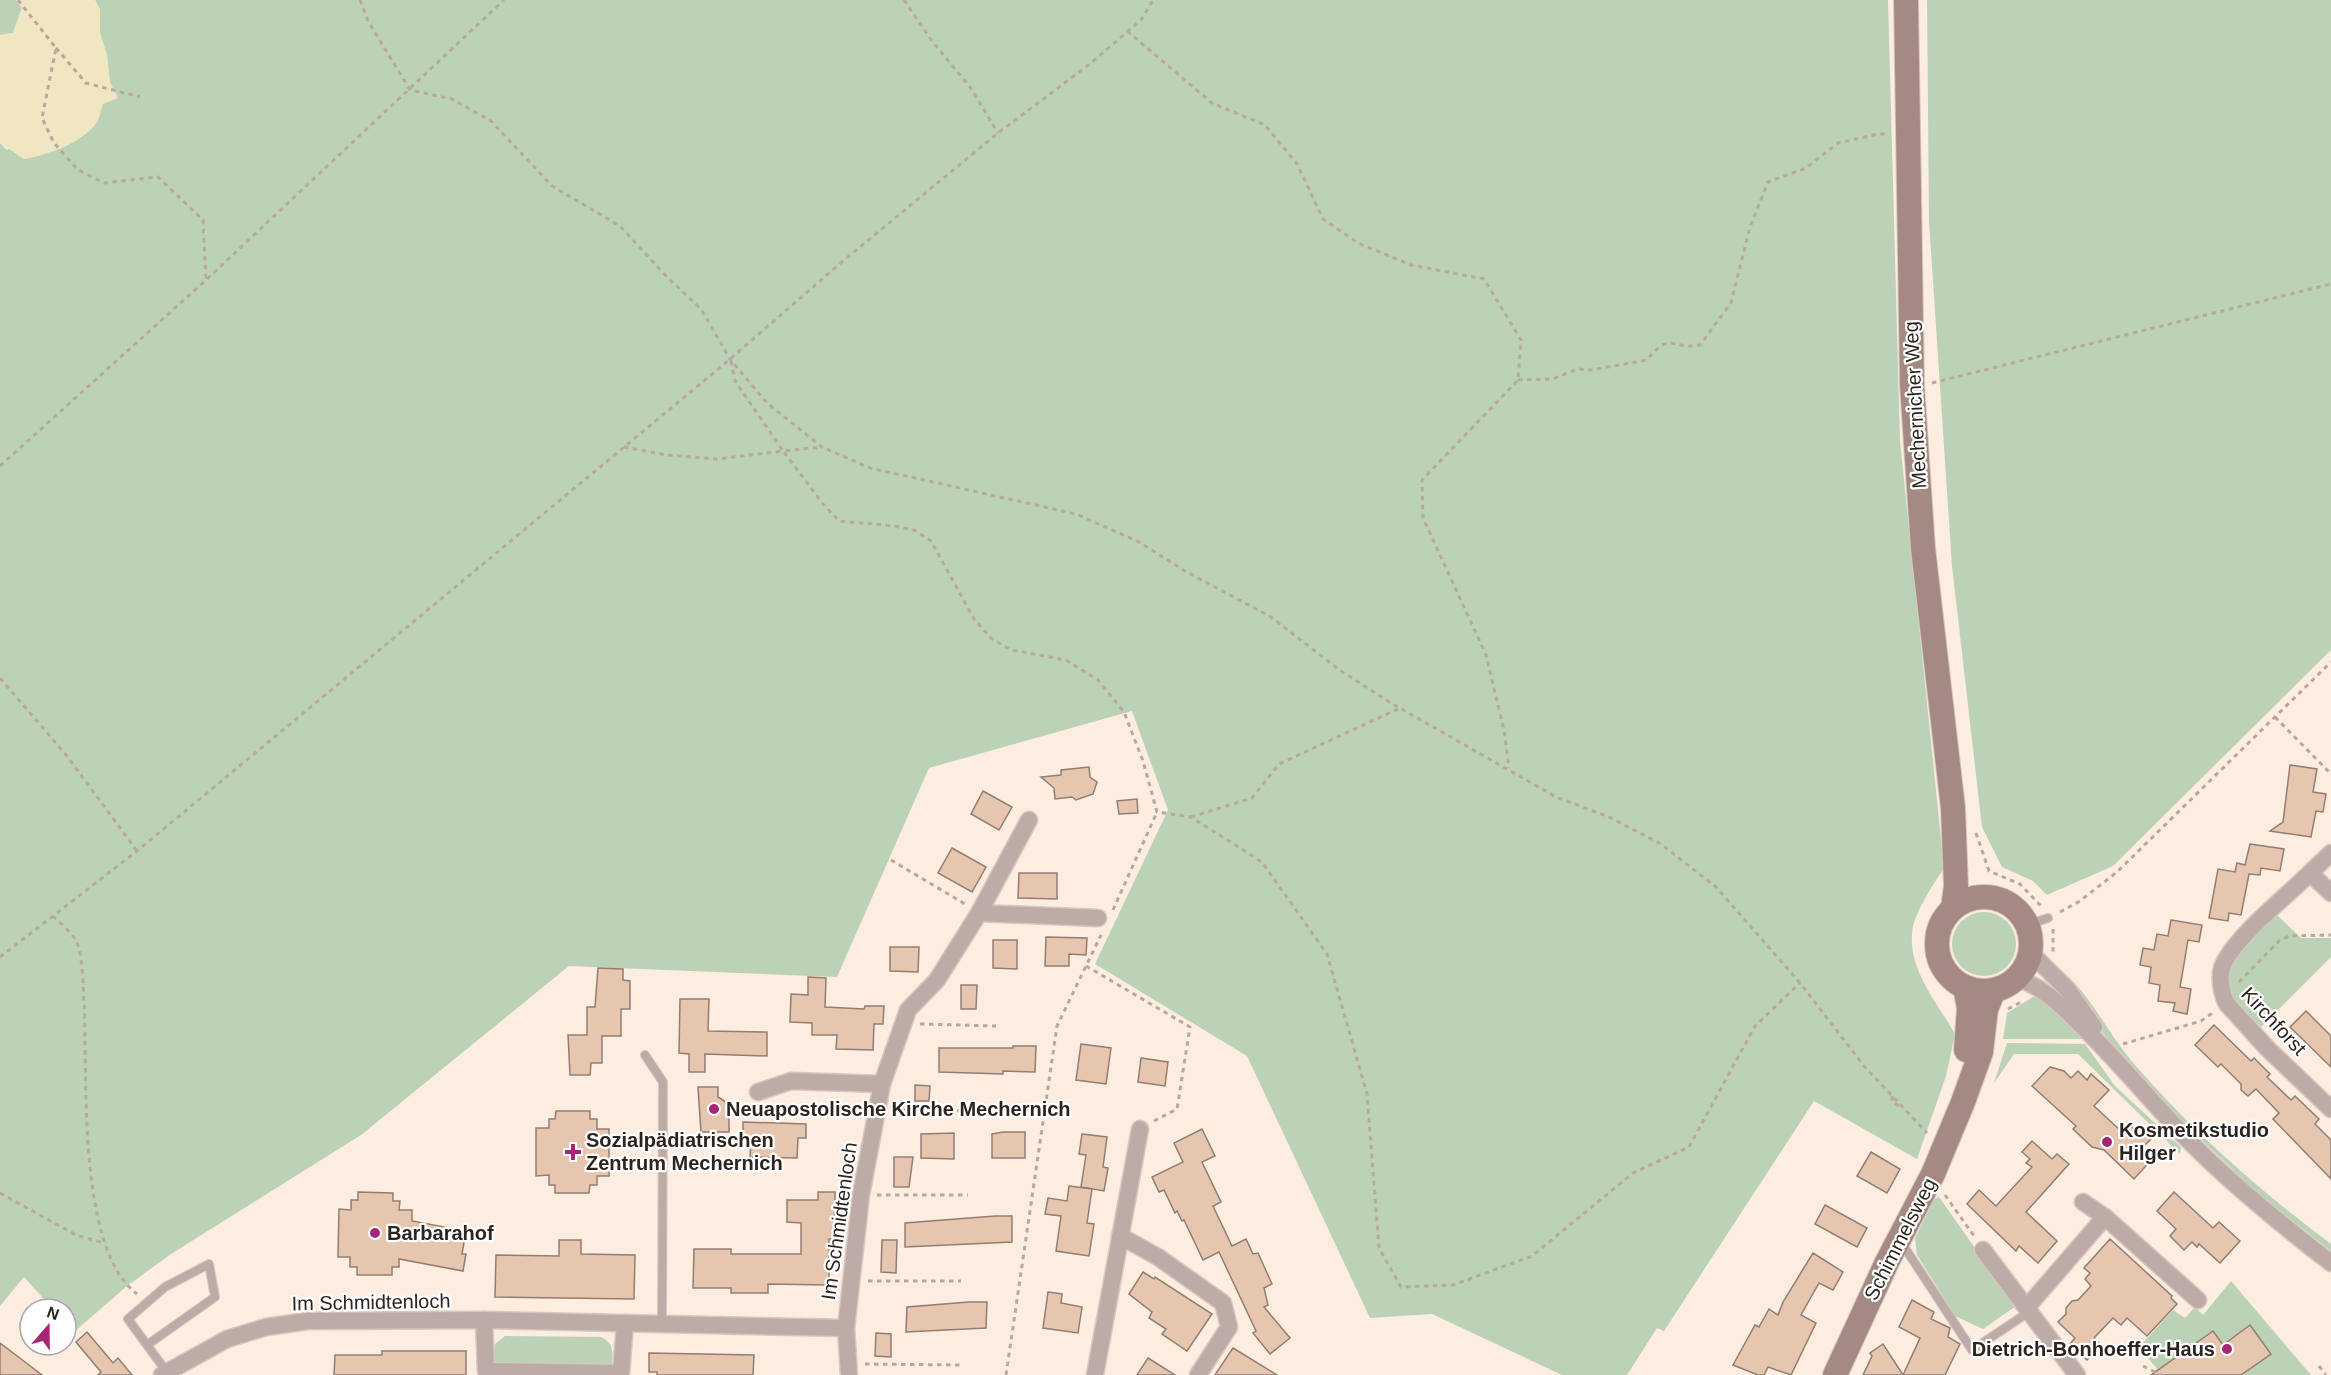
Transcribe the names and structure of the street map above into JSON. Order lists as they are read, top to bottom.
{
  "streets": {
    "street": [
      "Mechernicher Weg",
      "Kirchforst",
      "Im Schmidtenloch",
      "Schimmelsweg"
    ]
  },
  "places": {
    "other": [
      "Neuapostolische Kirche Mechernich",
      "Kosmetikstudio Hilger",
      "Barbarahof",
      "Dietrich-Bonhoeffer-Haus"
    ],
    "health": ["Sozialpädiatrischen Zentrum Mechernich"]
  },
  "north": "top"
}
